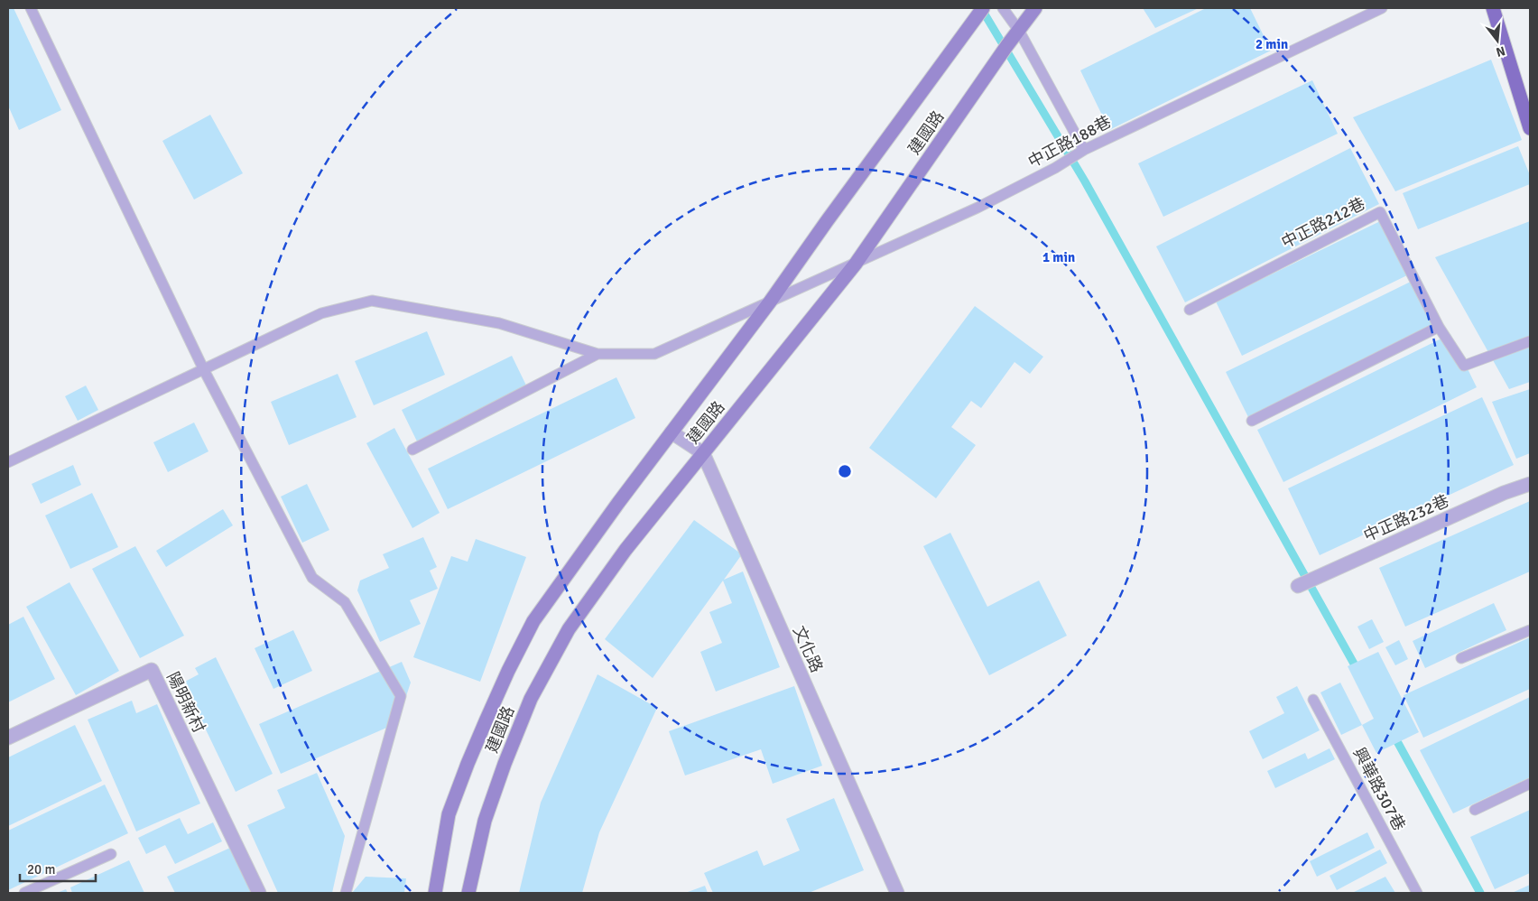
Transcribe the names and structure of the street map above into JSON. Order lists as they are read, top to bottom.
{
  "streets": {
    "street": [
      "建國路",
      "中正路232巷",
      "文化路",
      "陽明新村"
    ],
    "lane": ["中正路188巷", "中正路212巷", "興華路307巷"]
  },
  "crossings": [
    ["建國路", "中正路188巷"],
    ["建國路", "文化路"]
  ],
  "scale_bar": "20 m",
  "north": "bottom",
  "rings": ["2 min", "1 min"]
}
